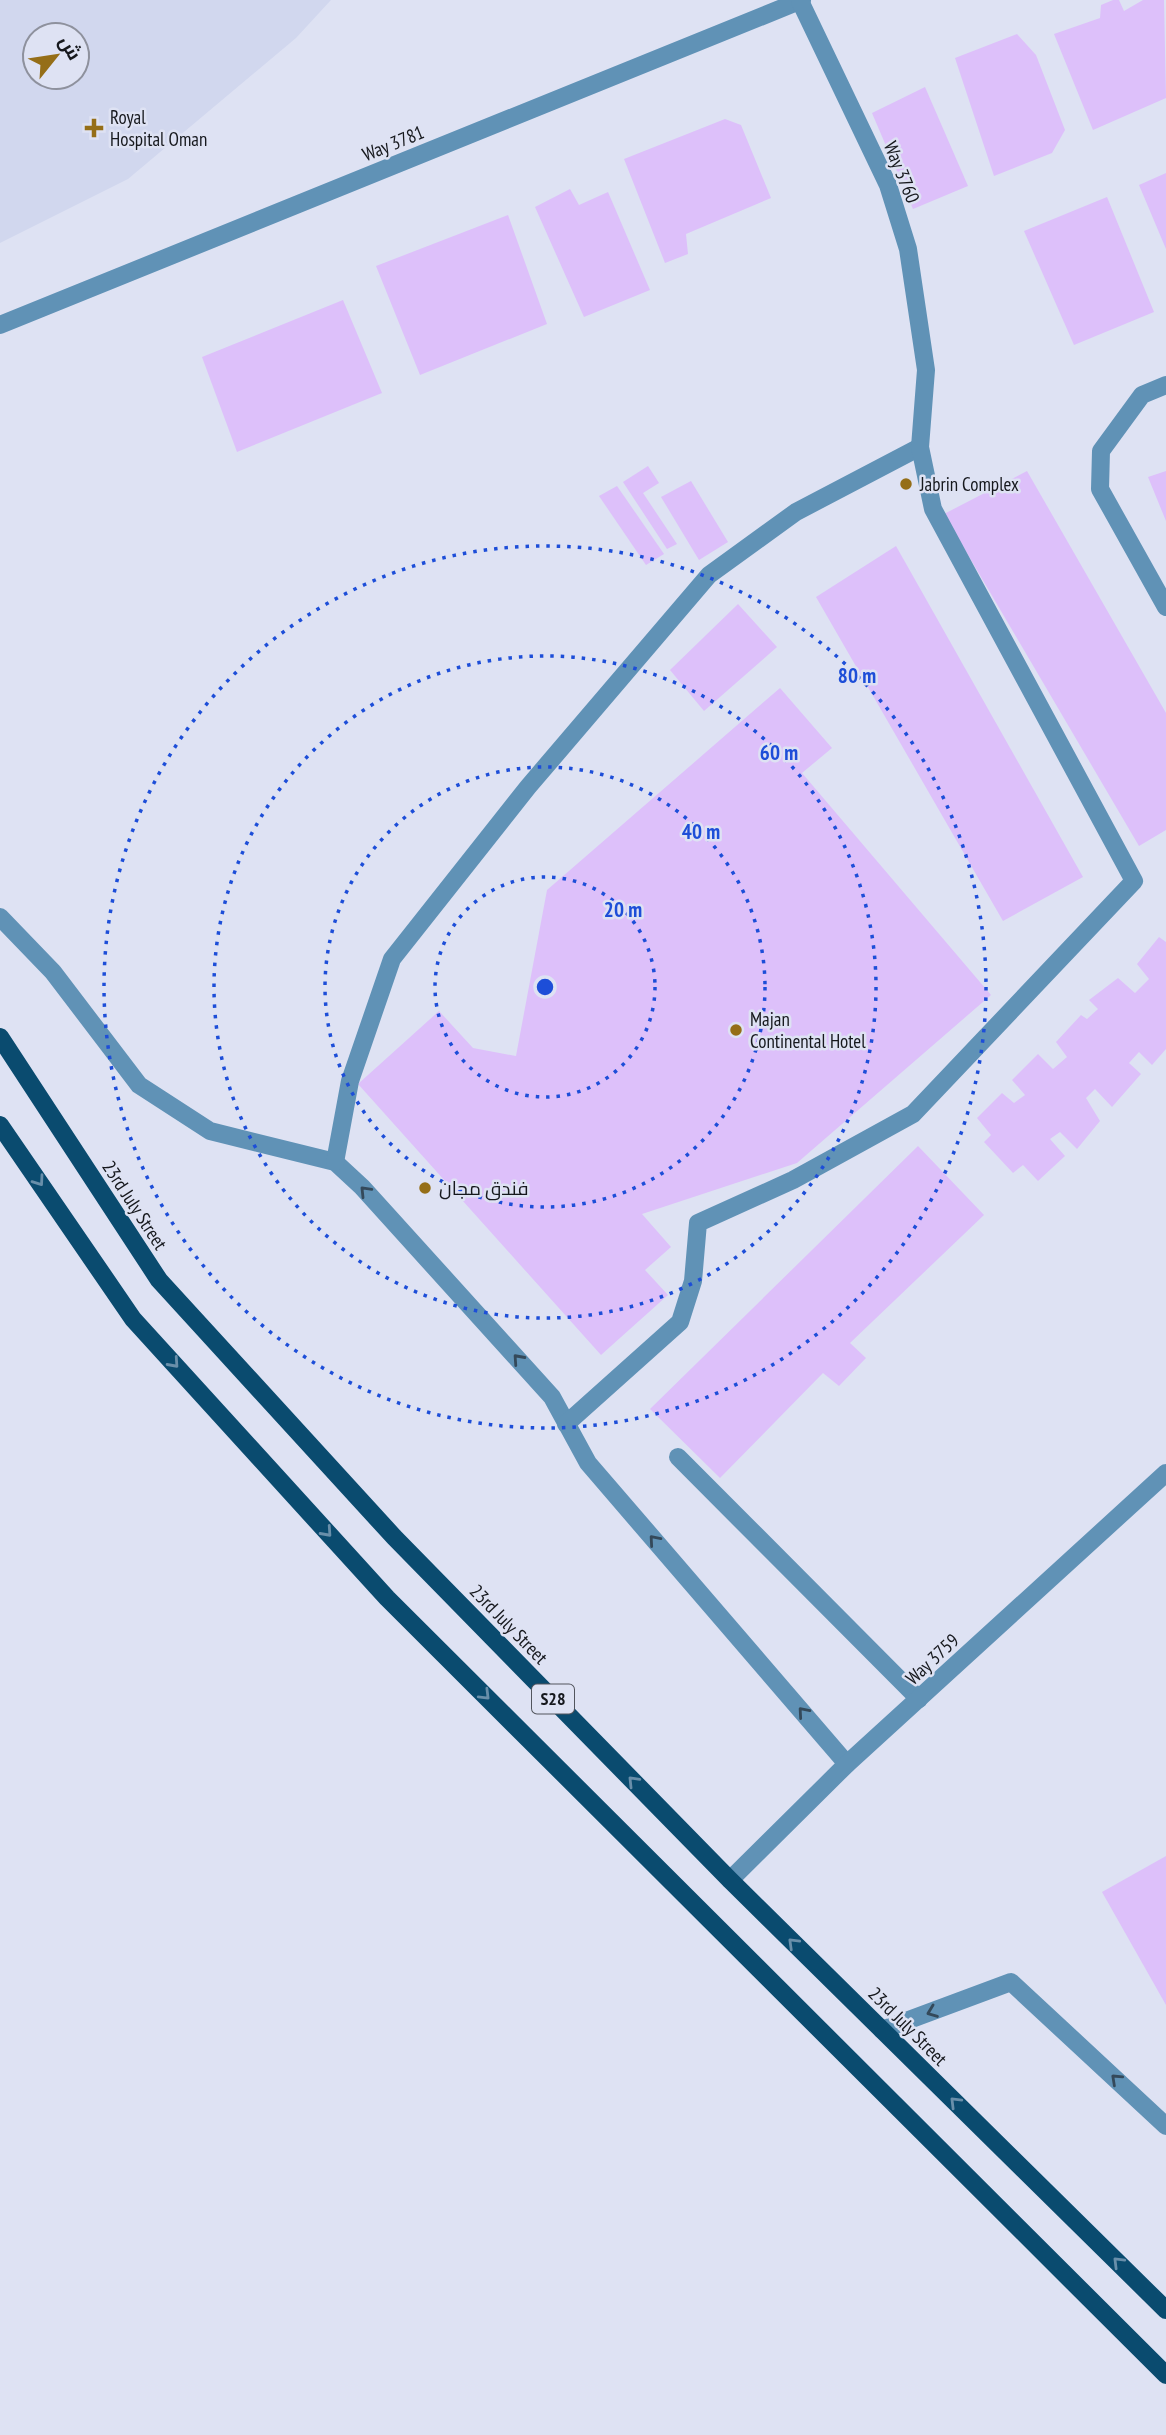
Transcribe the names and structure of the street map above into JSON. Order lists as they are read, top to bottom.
{
  "streets": {
    "main road": ["23rd July Street", "S28"],
    "street": ["Way 3781", "Way 3760", "Way 3759"]
  },
  "crossings": [
    ["Way 3781", "Way 3760"],
    ["23rd July Street", "Way 3759"]
  ],
  "places": {
    "health": ["Royal Hospital Oman"],
    "other": ["Jabrin Complex", "Majan Continental Hotel", "فندق مجان"]
  },
  "north": "top right",
  "rings": [
    "80 m",
    "60 m",
    "40 m",
    "20 m"
  ]
}
